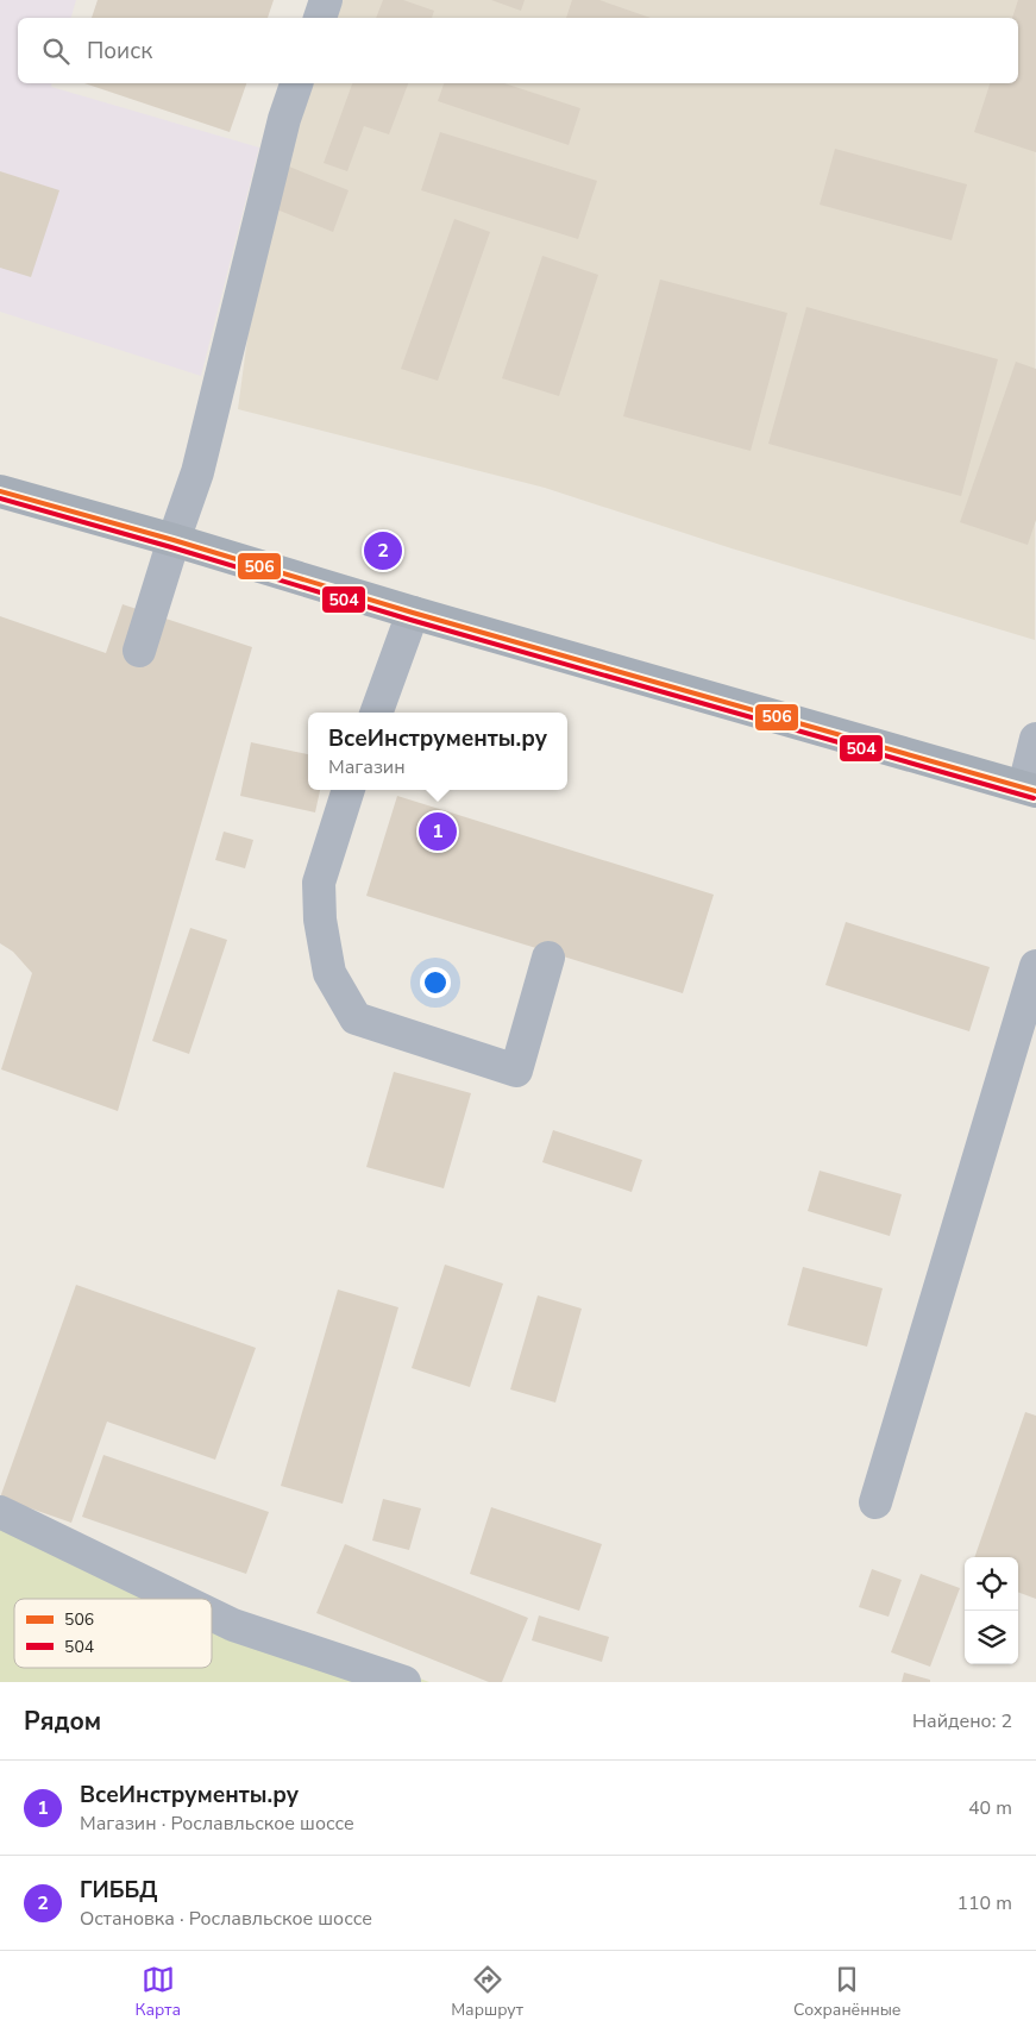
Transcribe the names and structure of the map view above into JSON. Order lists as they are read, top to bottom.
{
  "lines": ["transit line 506", "transit line 504"],
  "legend": ["506", "504"],
  "page": {
    "search": "Поиск",
    "pins": ["2", "1"],
    "popup": ["ВсеИнструменты.ру", "Магазин"],
    "heading": ["Рядом", "Найдено: 2"],
    "list": [
      {
        "mark": "1",
        "name": "ВсеИнструменты.ру",
        "note": "Магазин · Рославльское шоссе",
        "value": "40 m"
      },
      {
        "mark": "2",
        "name": "ГИББД",
        "note": "Остановка · Рославльское шоссе",
        "value": "110 m"
      }
    ],
    "nav": ["Карта", "Маршрут", "Сохранённые"]
  }
}
